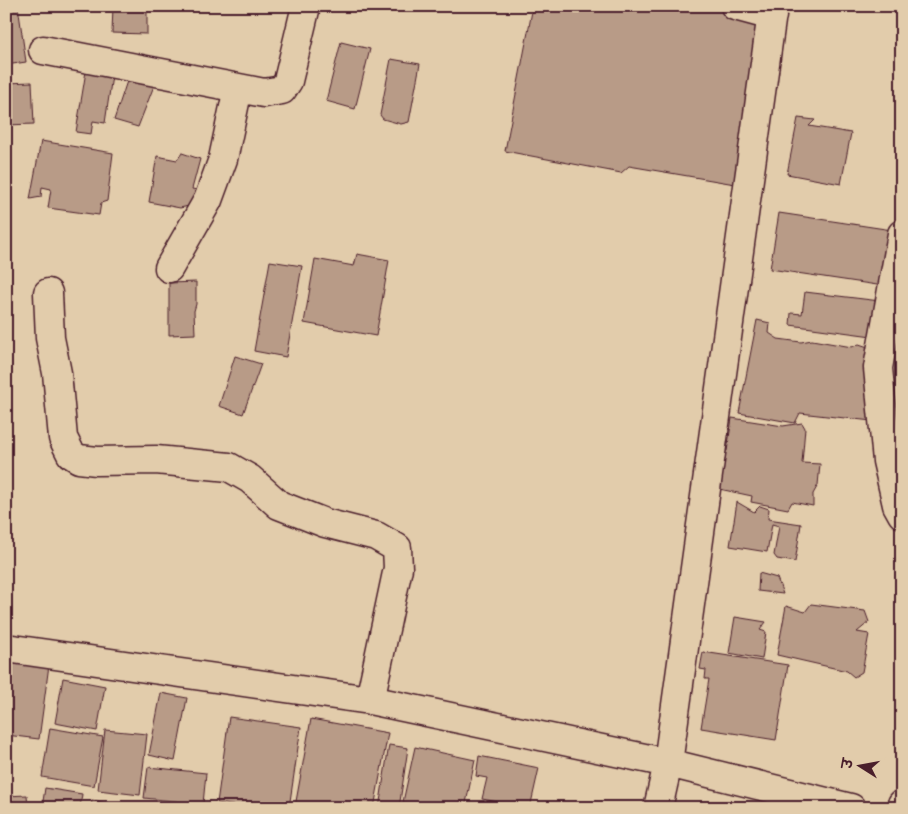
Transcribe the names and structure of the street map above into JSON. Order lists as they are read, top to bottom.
{
  "north": "left"
}
